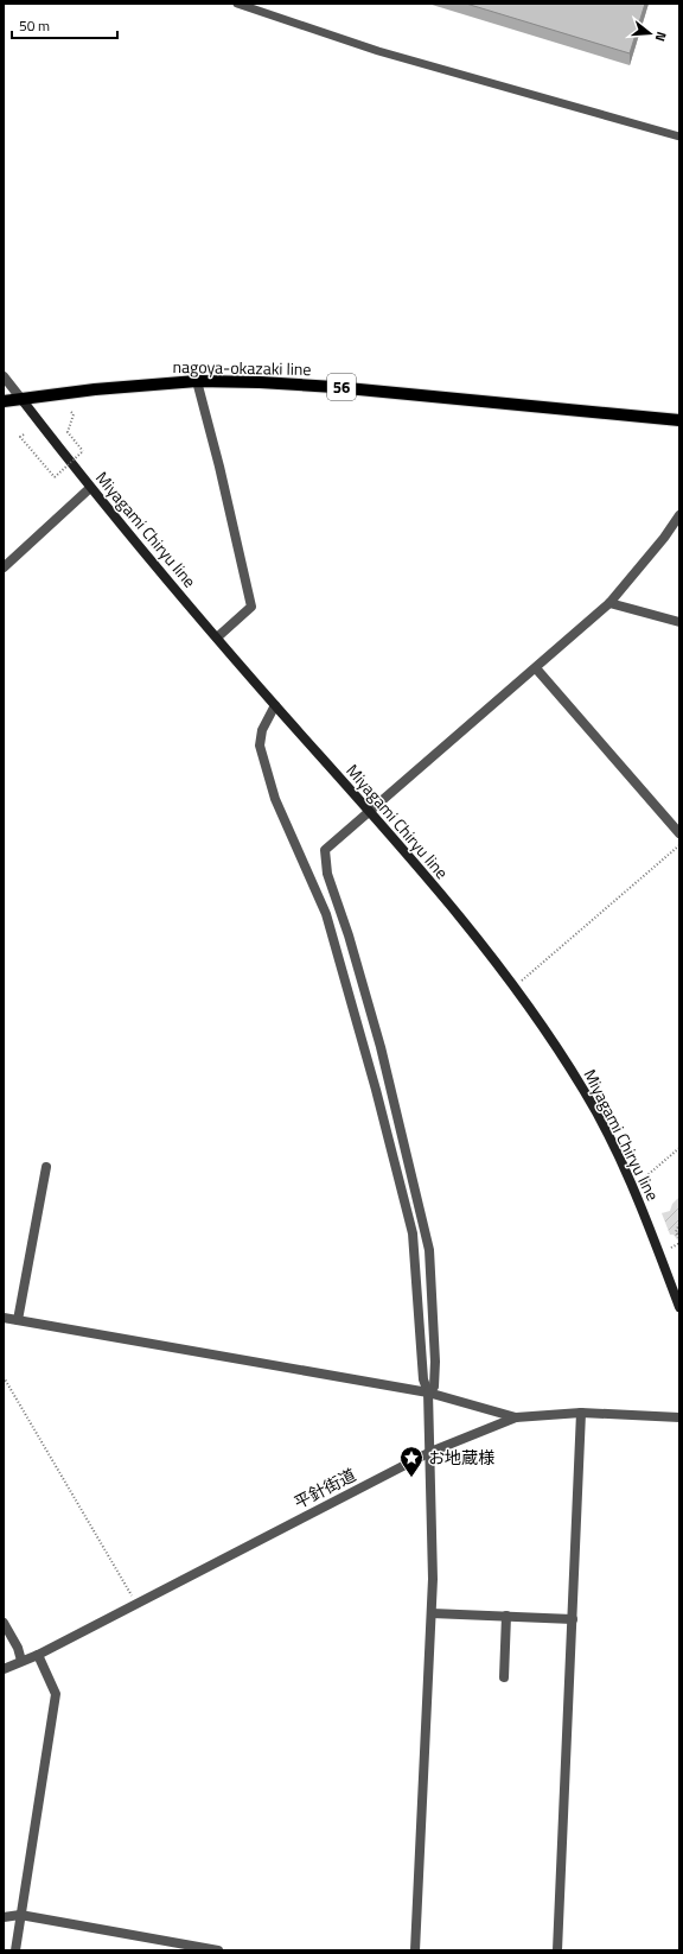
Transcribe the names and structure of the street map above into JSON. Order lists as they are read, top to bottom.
{
  "streets": {
    "main road": ["nagoya-okazaki line", "56", "Miyagami Chiryu line"],
    "street": ["平針街道"]
  },
  "crossings": [
    ["nagoya-okazaki line", "Miyagami Chiryu line"]
  ],
  "places": {
    "place": ["お地蔵様"]
  },
  "scale_bar": "50 m",
  "north": "right"
}
